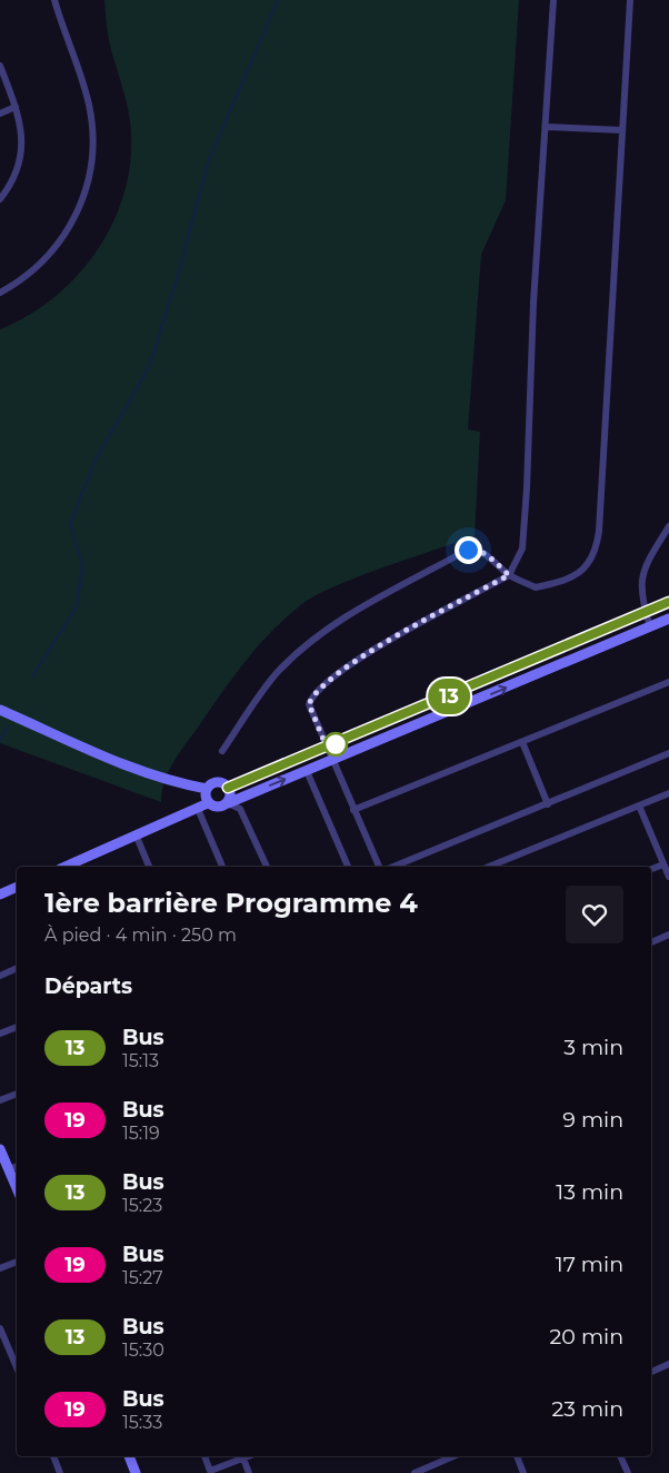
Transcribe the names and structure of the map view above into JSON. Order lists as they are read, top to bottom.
{
  "lines": ["bus line 13"],
  "page": {
    "on_map": "13",
    "heading": [
      ["1ère barrière Programme 4", "À pied · 4 min · 250 m"],
      "Départs"
    ],
    "list": [
      {
        "mark": "13",
        "name": "Bus",
        "note": "15:13",
        "value": "3 min"
      },
      {
        "mark": "19",
        "name": "Bus",
        "note": "15:19",
        "value": "9 min"
      },
      {
        "mark": "13",
        "name": "Bus",
        "note": "15:23",
        "value": "13 min"
      },
      {
        "mark": "19",
        "name": "Bus",
        "note": "15:27",
        "value": "17 min"
      },
      {
        "mark": "13",
        "name": "Bus",
        "note": "15:30",
        "value": "20 min"
      },
      {
        "mark": "19",
        "name": "Bus",
        "note": "15:33",
        "value": "23 min"
      }
    ]
  }
}
